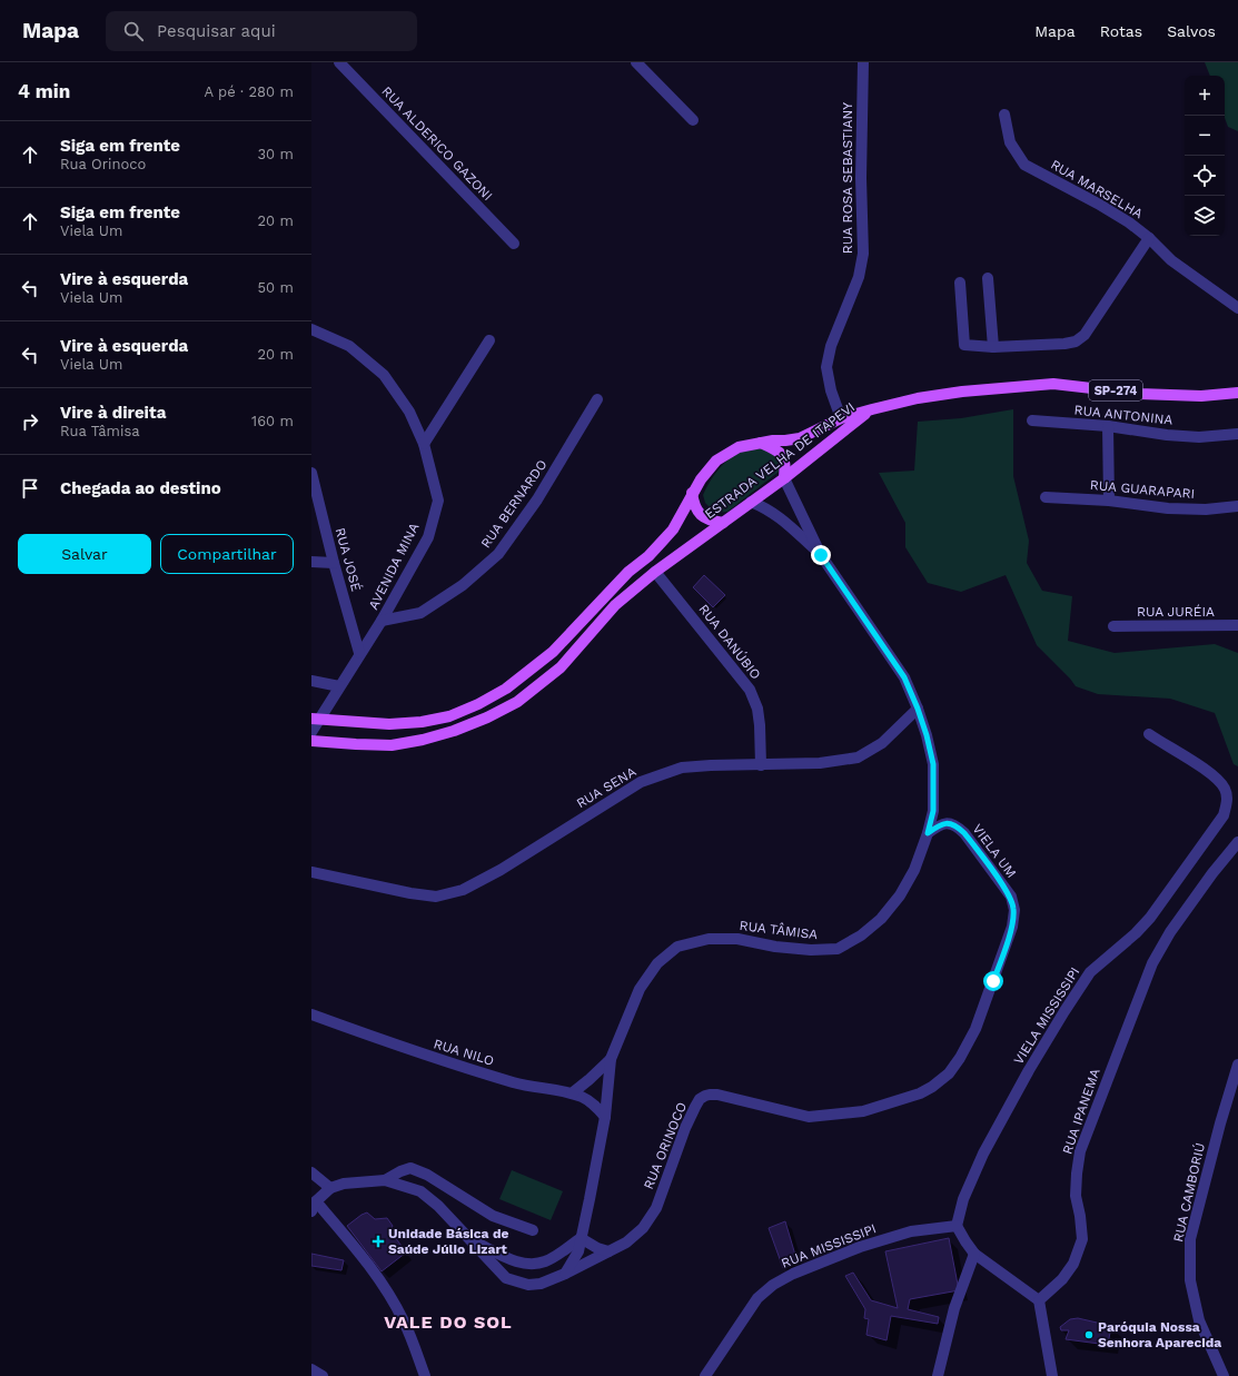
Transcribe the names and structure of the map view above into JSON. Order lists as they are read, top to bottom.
{
  "streets": {
    "main road": ["SP-274", "ESTRADA VELHA DE ITAPEVI"],
    "street": [
      "RUA ALDERICO GAZONI",
      "RUA ROSA SEBASTIANY",
      "RUA MARSELHA",
      "RUA ANTONINA",
      "RUA GUARAPARI",
      "RUA BERNARDO",
      "RUA JOSÉ",
      "AVENIDA MINA",
      "RUA JURÉIA",
      "RUA DANÚBIO",
      "RUA SENA",
      "VIELA UM",
      "RUA TÂMISA",
      "VIELA MISSISSIPI",
      "RUA NILO",
      "RUA IPANEMA",
      "RUA ORINOCO",
      "RUA CAMBORIÚ",
      "RUA MISSISSIPI"
    ]
  },
  "crossings": [
    ["RUA ROSA SEBASTIANY", "ESTRADA VELHA DE ITAPEVI"],
    ["SP-274", "ESTRADA VELHA DE ITAPEVI"],
    ["ESTRADA VELHA DE ITAPEVI", "AVENIDA MINA"],
    ["ESTRADA VELHA DE ITAPEVI", "RUA DANÚBIO"],
    ["ESTRADA VELHA DE ITAPEVI", "RUA TÂMISA"],
    ["RUA BERNARDO", "AVENIDA MINA"],
    ["RUA JOSÉ", "AVENIDA MINA"],
    ["RUA DANÚBIO", "RUA SENA"],
    ["RUA SENA", "RUA TÂMISA"],
    ["VIELA UM", "RUA TÂMISA"],
    ["VIELA UM", "RUA ORINOCO"],
    ["RUA TÂMISA", "RUA NILO"],
    ["RUA TÂMISA", "RUA ORINOCO"],
    ["VIELA MISSISSIPI", "RUA MISSISSIPI"]
  ],
  "districts": ["VALE DO SOL"],
  "places": {
    "health": ["Unidade Básica de Saúde Júlio Lizart"],
    "other": ["Paróquia Nossa Senhora Aparecida"]
  },
  "page": {
    "header": "Mapa",
    "search": "Pesquisar aqui",
    "nav": ["Mapa", "Rotas", "Salvos"],
    "heading": ["4 min", "A pé · 280 m"],
    "map_buttons": ["+", "−"],
    "list": [
      ["Siga em frente", "Rua Orinoco", "30 m"],
      ["Siga em frente", "Viela Um", "20 m"],
      ["Vire à esquerda", "Viela Um", "50 m"],
      ["Vire à esquerda", "Viela Um", "20 m"],
      ["Vire à direita", "Rua Tâmisa", "160 m"],
      "Chegada ao destino"
    ],
    "buttons": ["Salvar", "Compartilhar"]
  }
}
